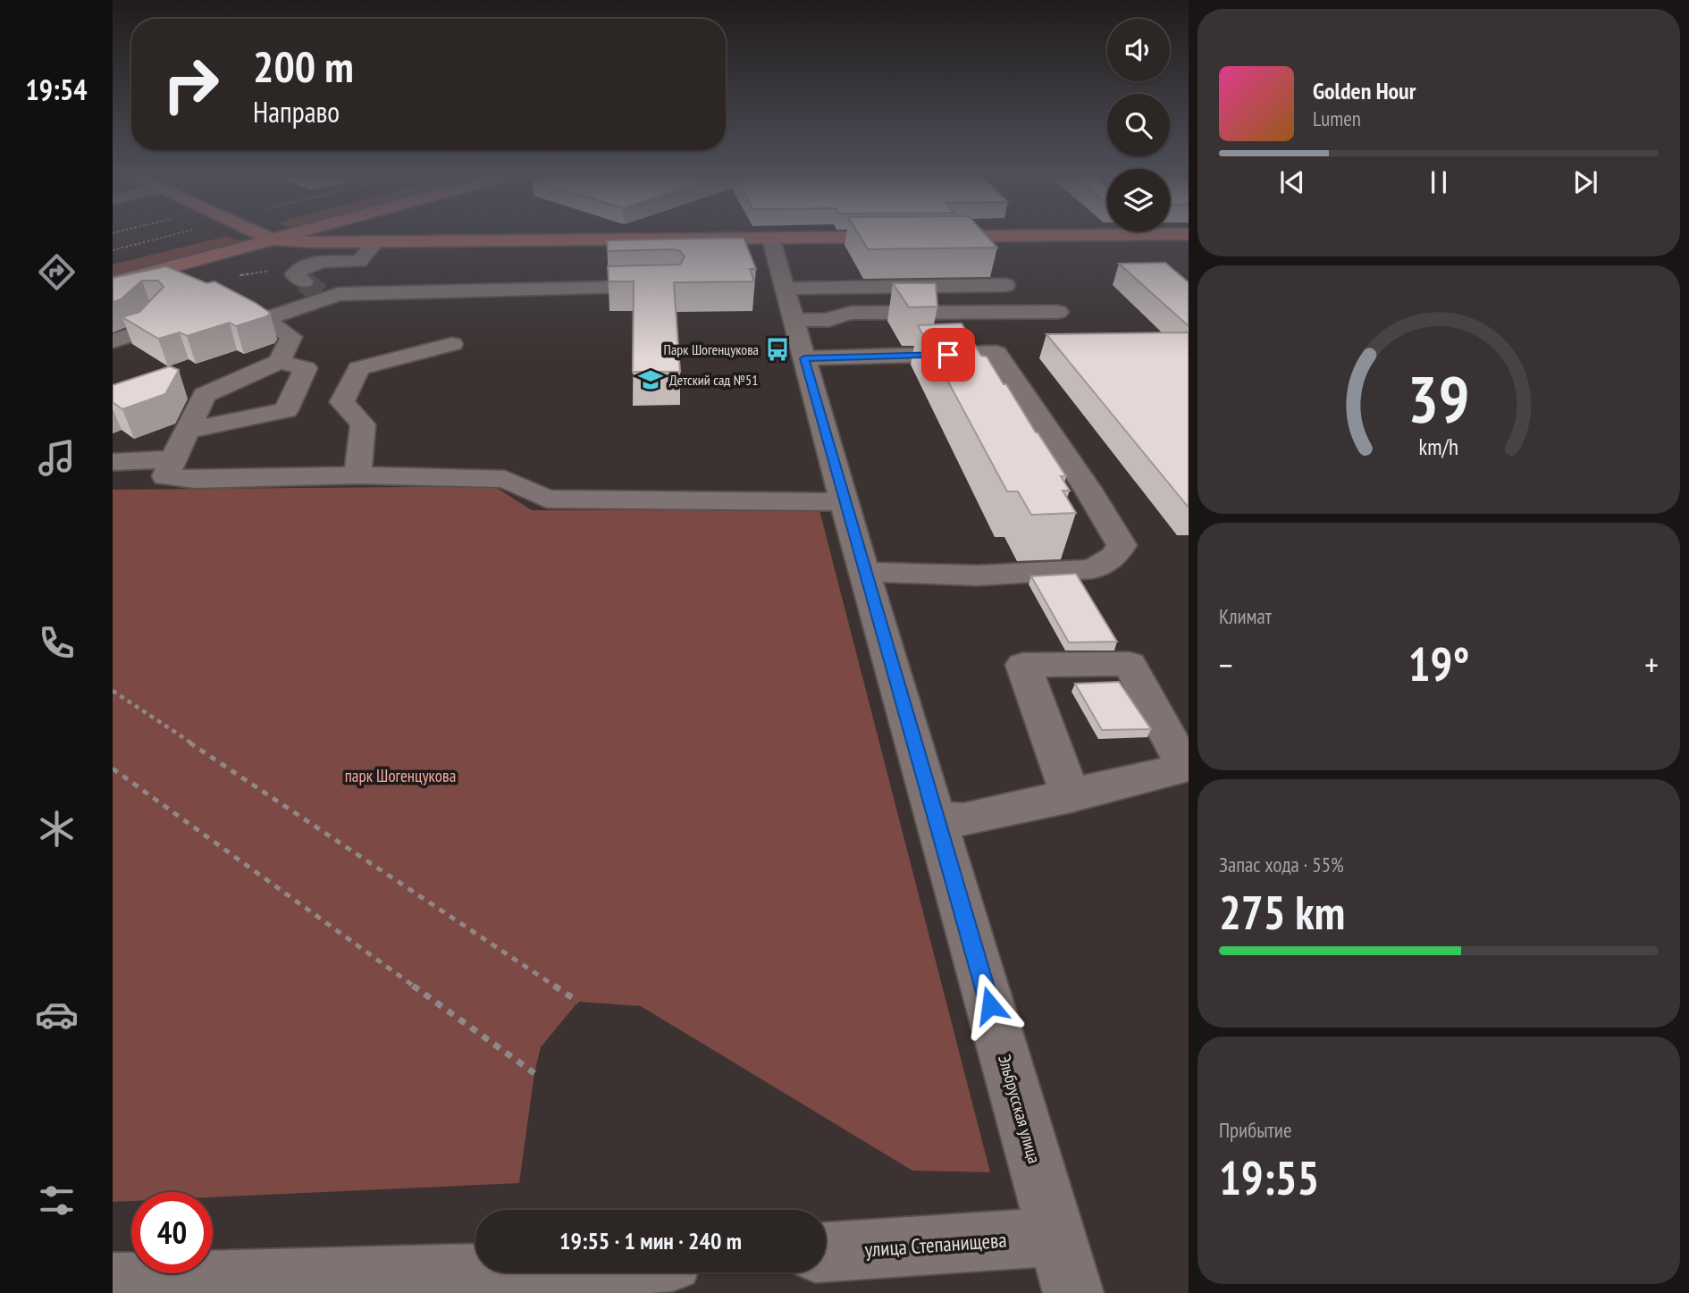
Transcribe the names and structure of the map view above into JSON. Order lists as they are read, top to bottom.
{
  "streets": {
    "street": ["Эльбрусская улица", "улица Степанищева"]
  },
  "crossings": [
    ["Эльбрусская улица", "улица Степанищева"]
  ],
  "parks": ["парк Шогенцукова"],
  "places": {
    "bus stop": ["Парк Шогенцукова"],
    "school or university": ["Детский сад №51"]
  },
  "page": {
    "tabs": "19:54",
    "turn": ["200 m", "Направо"],
    "song": ["Golden Hour", "Lumen"],
    "tile": [
      "Климат",
      ["Запас хода · 55%", "275 km"],
      ["Прибытие", "19:55"]
    ],
    "heat": ["−", "19°", "+"],
    "limit": "40",
    "trip": "19:55 · 1 мин · 240 m",
    "gauge": ["39", "km/h"]
  }
}
